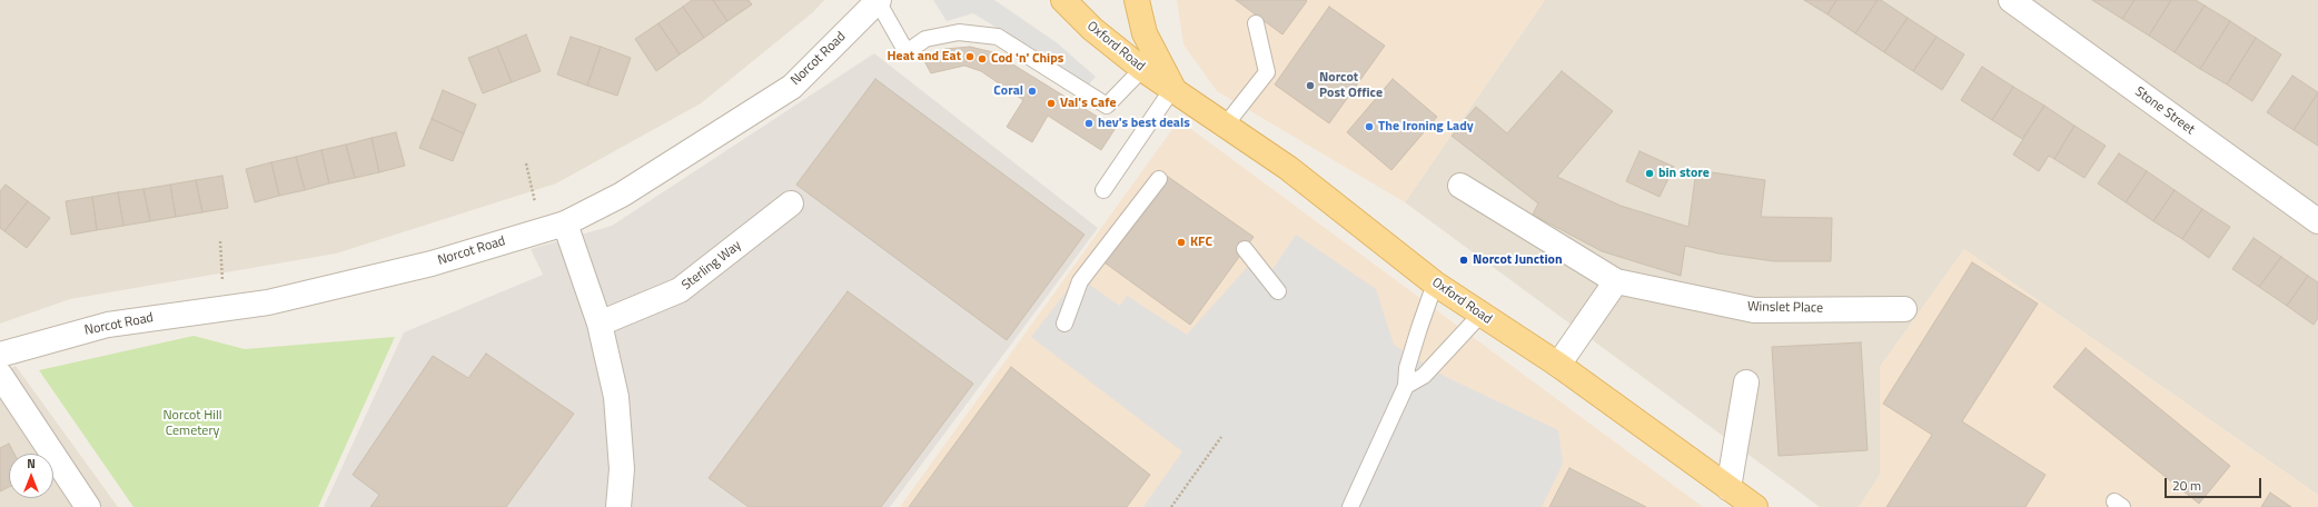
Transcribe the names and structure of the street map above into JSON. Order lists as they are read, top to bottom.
{
  "streets": {
    "main road": ["Oxford Road"],
    "street": [
      "Norcot Road",
      "Stone Street",
      "Sterling Way",
      "Winslet Place"
    ]
  },
  "parks": ["Norcot Hill Cemetery"],
  "places": [
    "Heat and Eat",
    "Cod 'n' Chips",
    "Norcot Post Office",
    "Coral",
    "Val's Cafe",
    "hev's best deals",
    "The Ironing Lady",
    "bin store",
    "KFC",
    "Norcot Junction"
  ],
  "scale_bar": "20 m",
  "north": "top"
}
